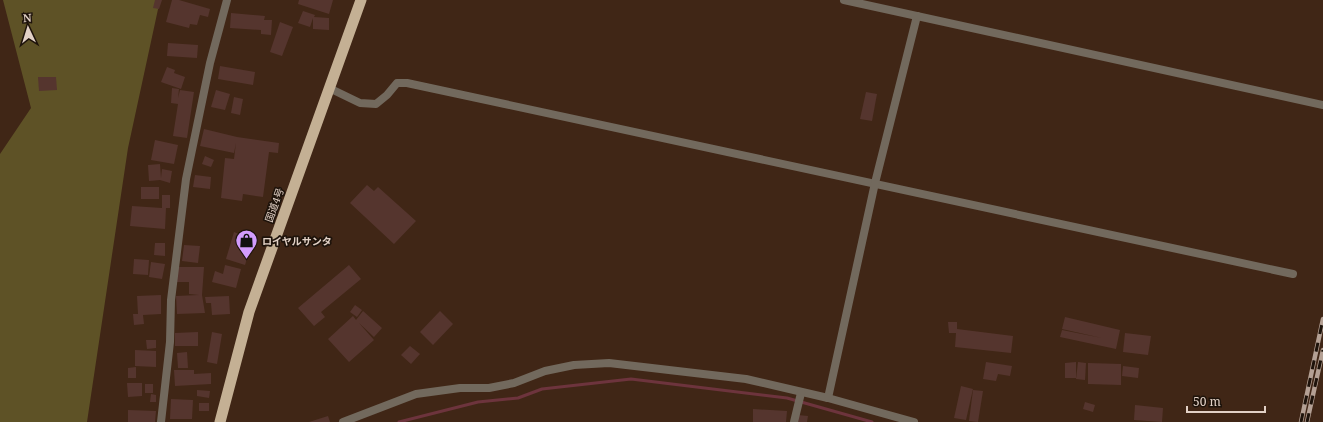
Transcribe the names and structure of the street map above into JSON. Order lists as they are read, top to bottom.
{
  "streets": {
    "highway": ["国道4号"]
  },
  "places": {
    "shop": ["ロイヤルサンタ"]
  },
  "scale_bar": "50 m",
  "north": "top"
}
